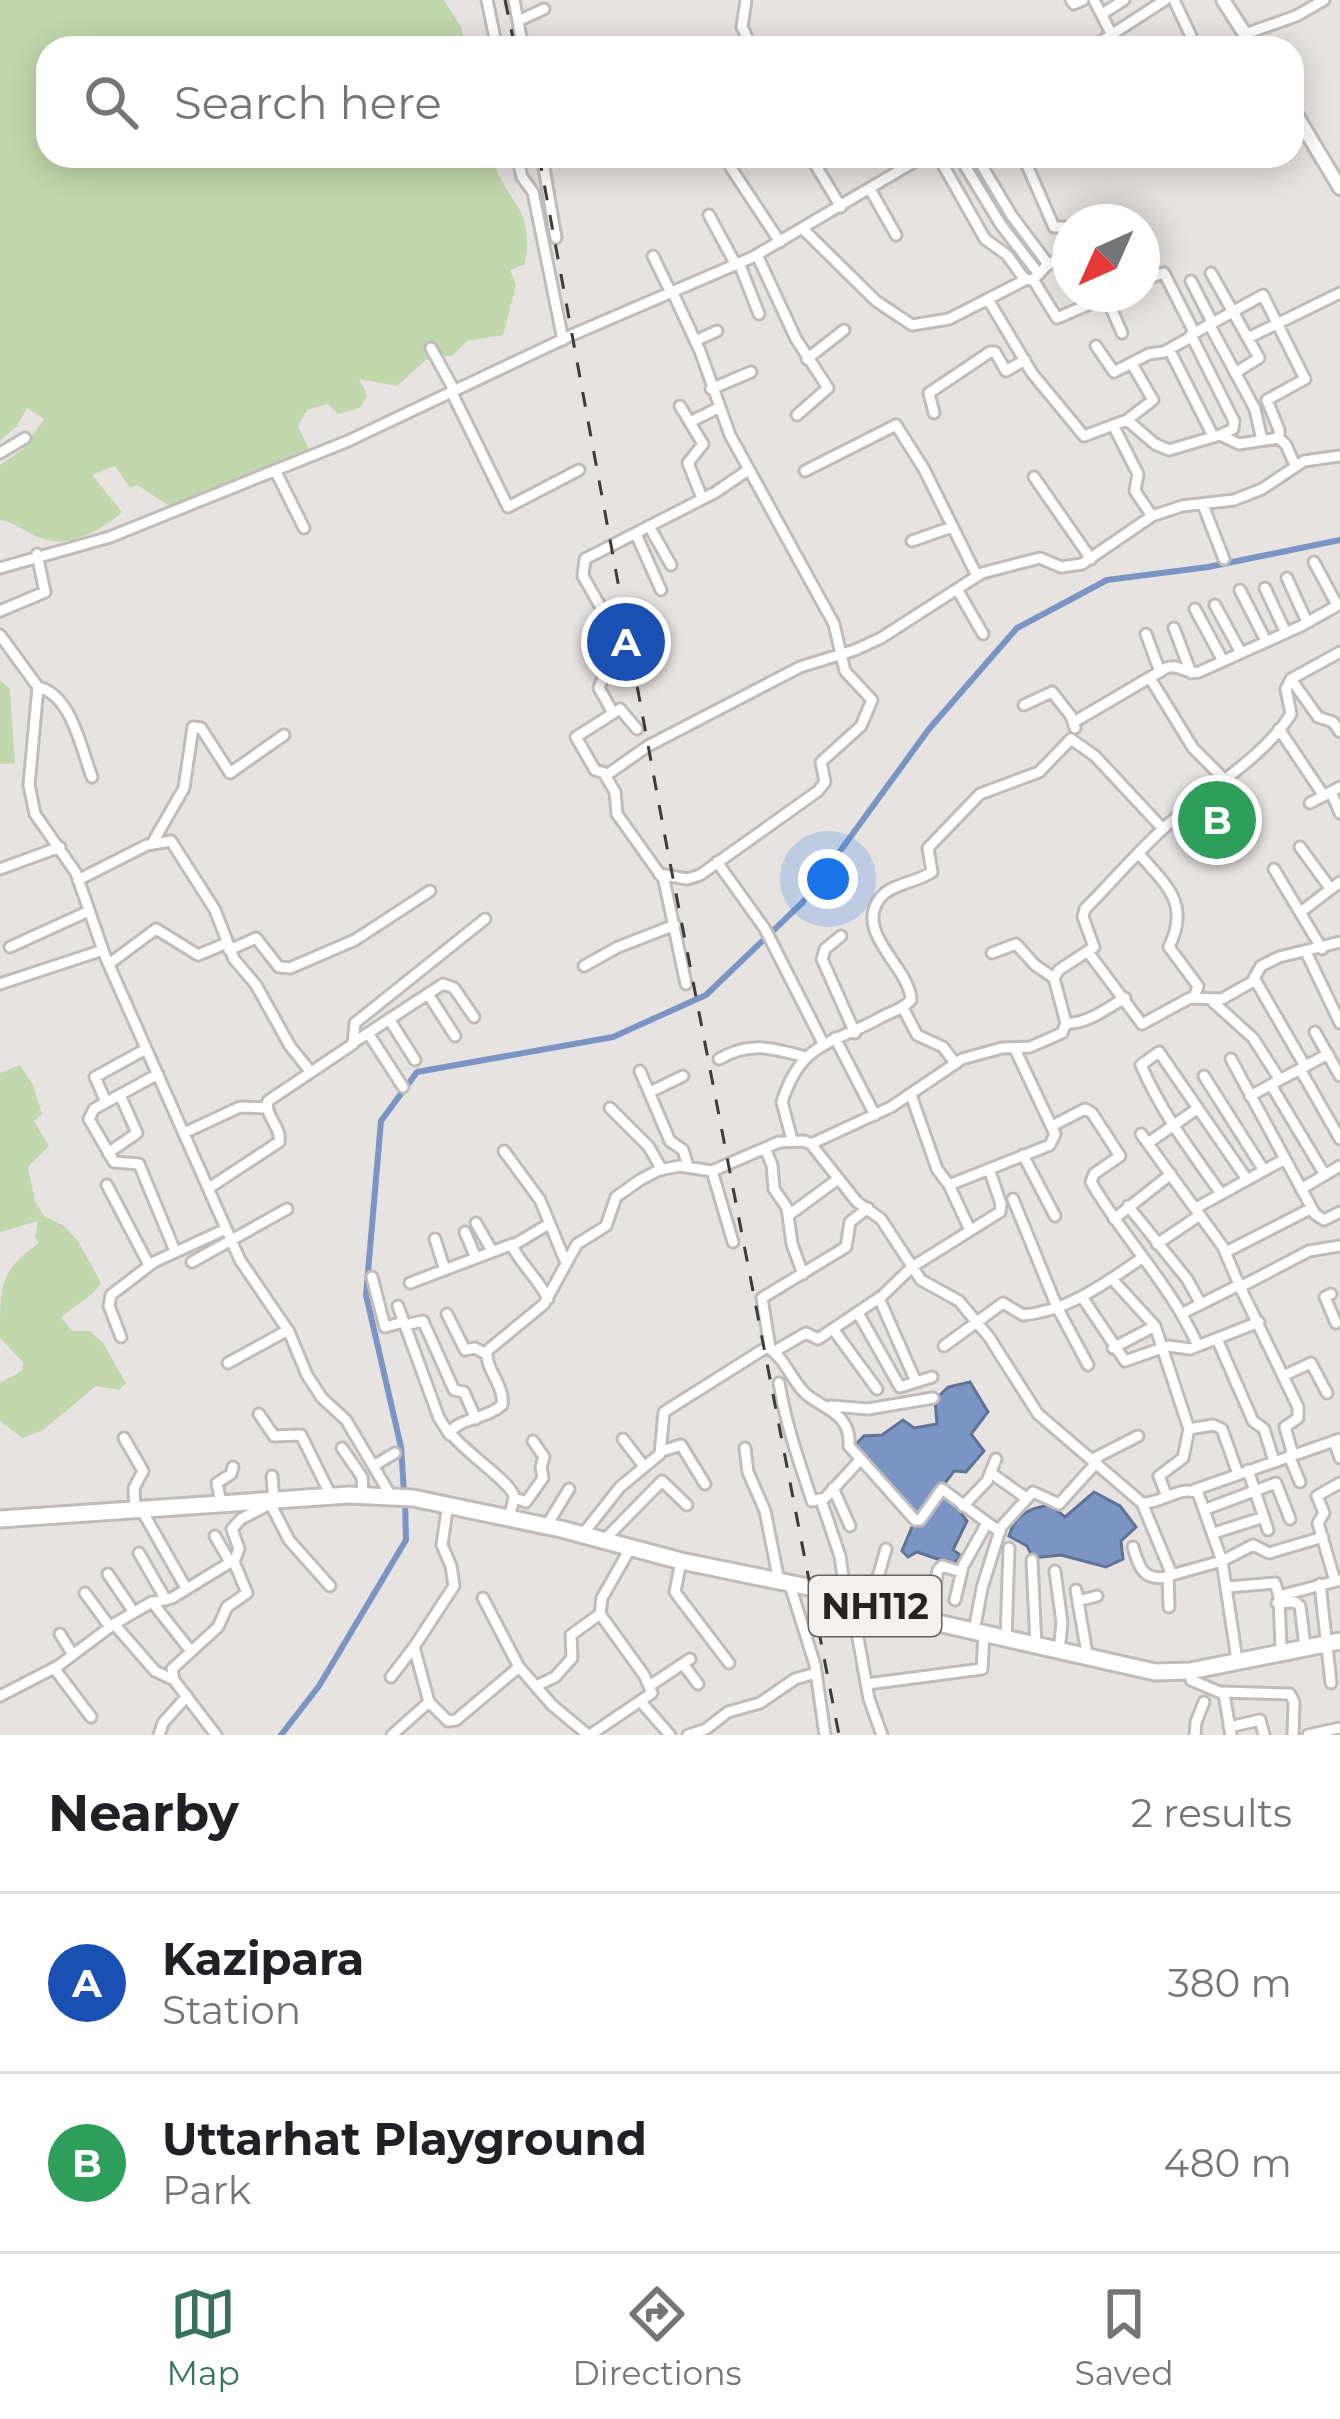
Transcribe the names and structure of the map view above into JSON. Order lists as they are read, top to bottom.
{
  "streets": {
    "highway": ["NH112"]
  },
  "north": "bottom left",
  "page": {
    "search": "Search here",
    "pins": ["A", "B"],
    "heading": ["Nearby", "2 results"],
    "list": [
      {
        "mark": "A",
        "name": "Kazipara",
        "note": "Station",
        "value": "380 m"
      },
      {
        "mark": "B",
        "name": "Uttarhat Playground",
        "note": "Park",
        "value": "480 m"
      }
    ],
    "nav": ["Map", "Directions", "Saved"]
  }
}
